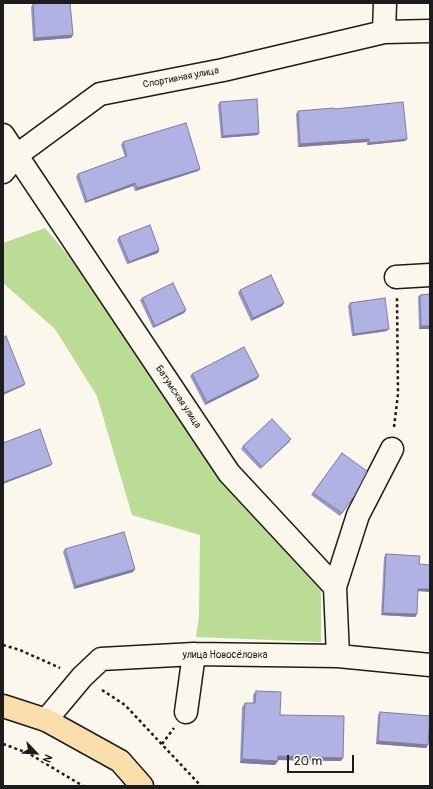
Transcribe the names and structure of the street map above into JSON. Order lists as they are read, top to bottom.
{
  "streets": {
    "street": ["Спортивная улица", "Батумская улица", "улица Новосёловка"]
  },
  "crossings": [
    ["Спортивная улица", "Батумская улица"]
  ],
  "scale_bar": "20 m",
  "north": "bottom right"
}
